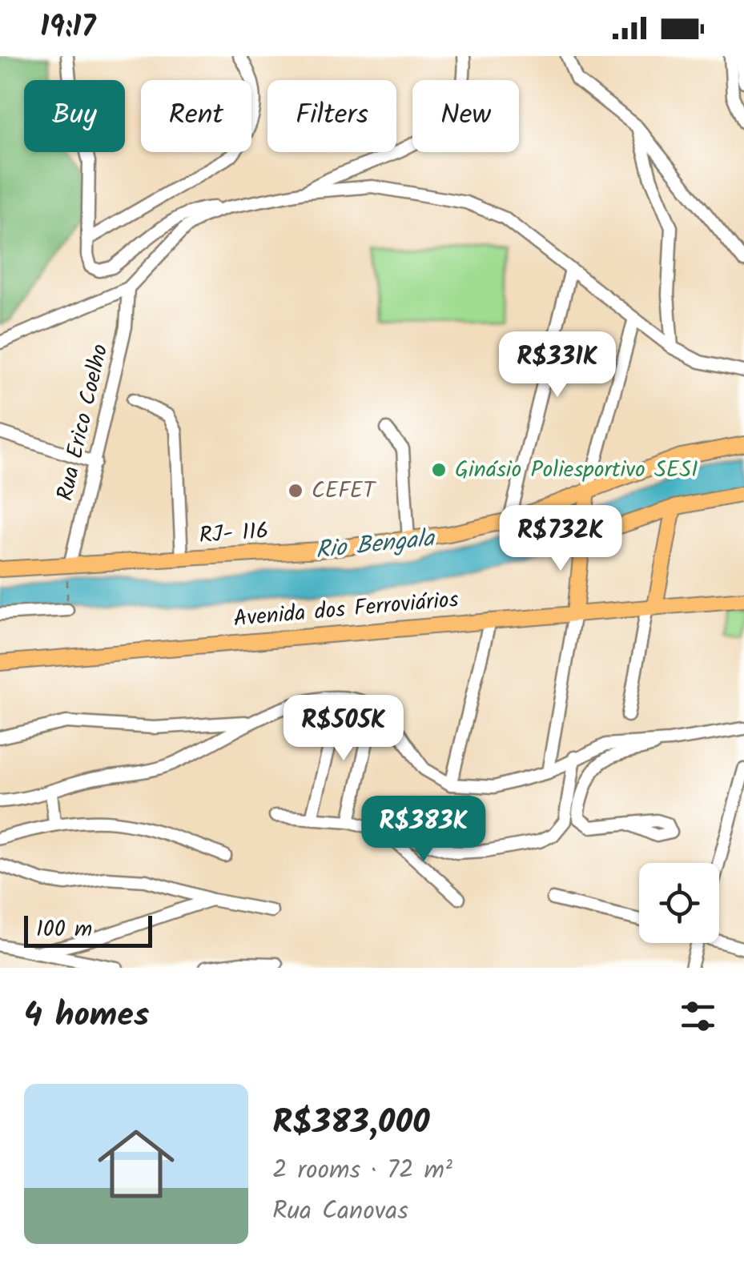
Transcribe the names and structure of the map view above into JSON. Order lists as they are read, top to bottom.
{
  "streets": {
    "main road": ["RJ- 116", "Avenida dos Ferroviários"],
    "street": ["Rua Erico Coelho"]
  },
  "crossings": [
    ["Rua Erico Coelho", "RJ- 116"]
  ],
  "water": ["Rio Bengala"],
  "places": ["Ginásio Poliesportivo SESI", "CEFET"],
  "scale_bar": "100 m",
  "page": {
    "status": "19:17",
    "chip": [
      "Buy",
      "Rent",
      "Filters",
      "New"
    ],
    "price": [
      "R$331K",
      "R$732K",
      "R$505K",
      "R$383K"
    ],
    "scale": "100 m",
    "heading": "4 homes",
    "list": [
      {
        "name": "R$383,000",
        "note": "2 rooms · 72 m² · Rua Canovas"
      }
    ]
  }
}
